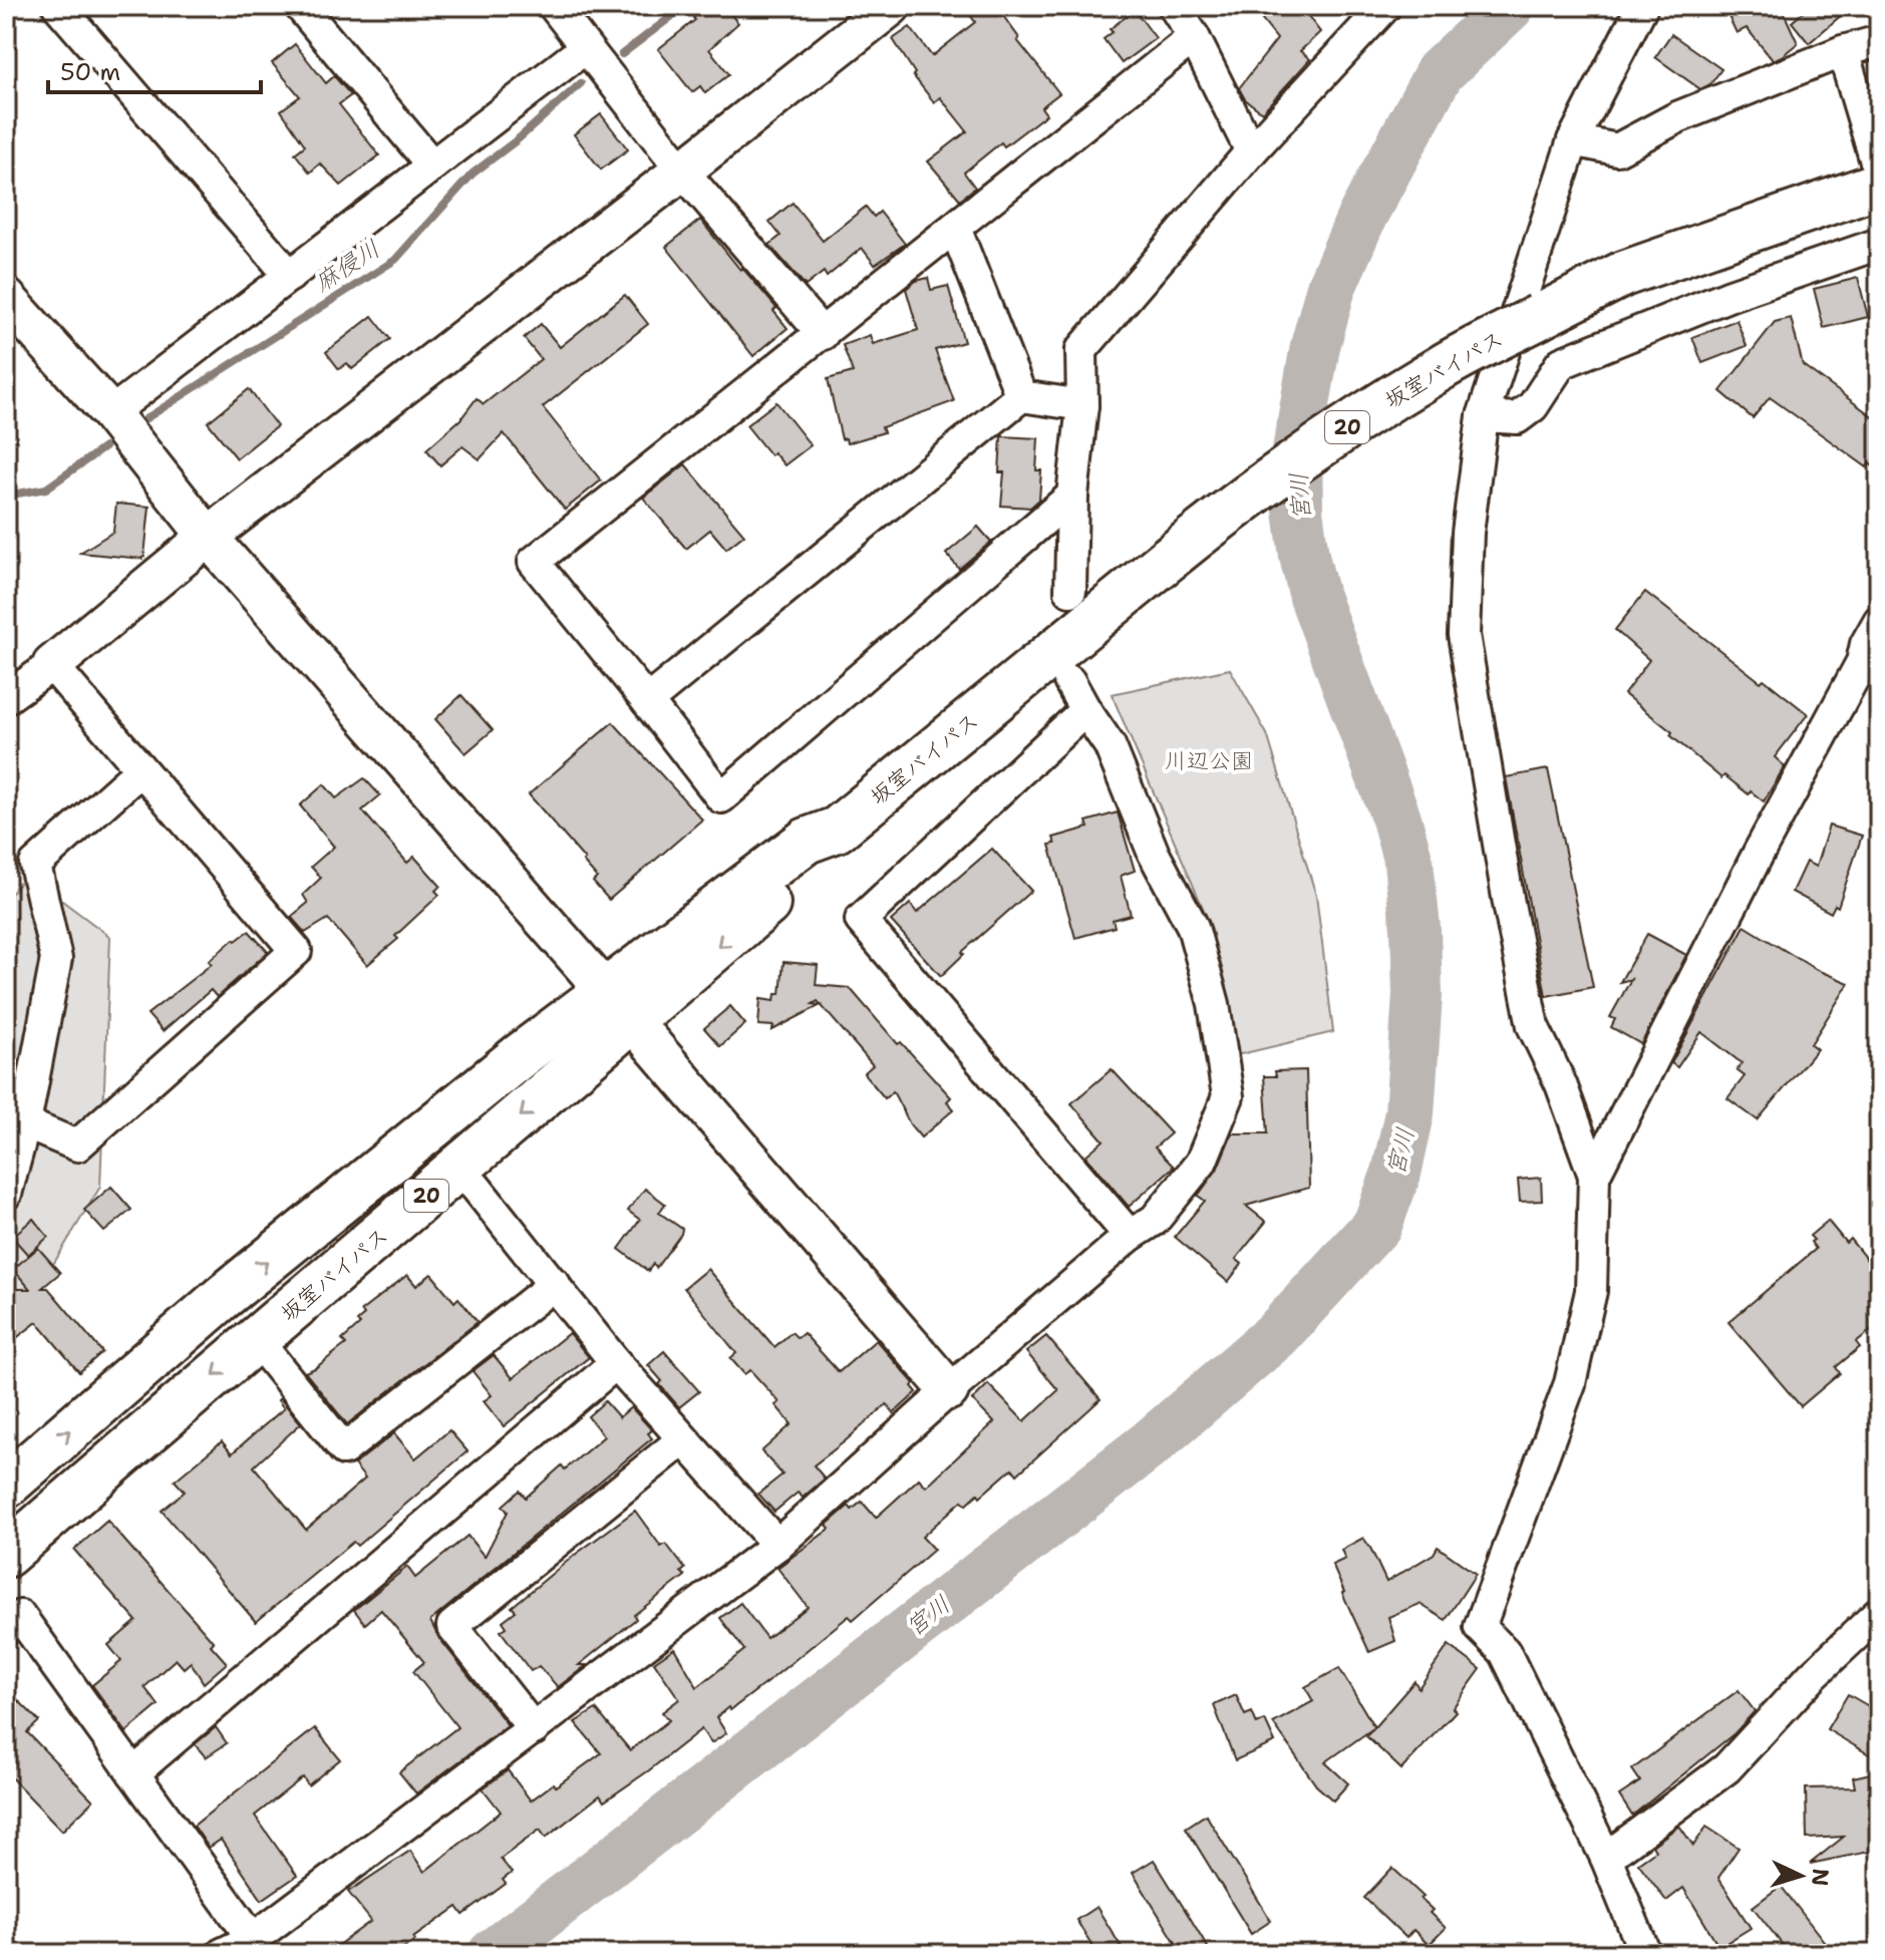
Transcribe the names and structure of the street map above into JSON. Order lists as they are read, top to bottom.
{
  "streets": {
    "highway": ["坂室バイパス", "20"]
  },
  "water": ["麻侵川", "宮川"],
  "parks": ["川辺公園"],
  "scale_bar": "50 m",
  "north": "right"
}
